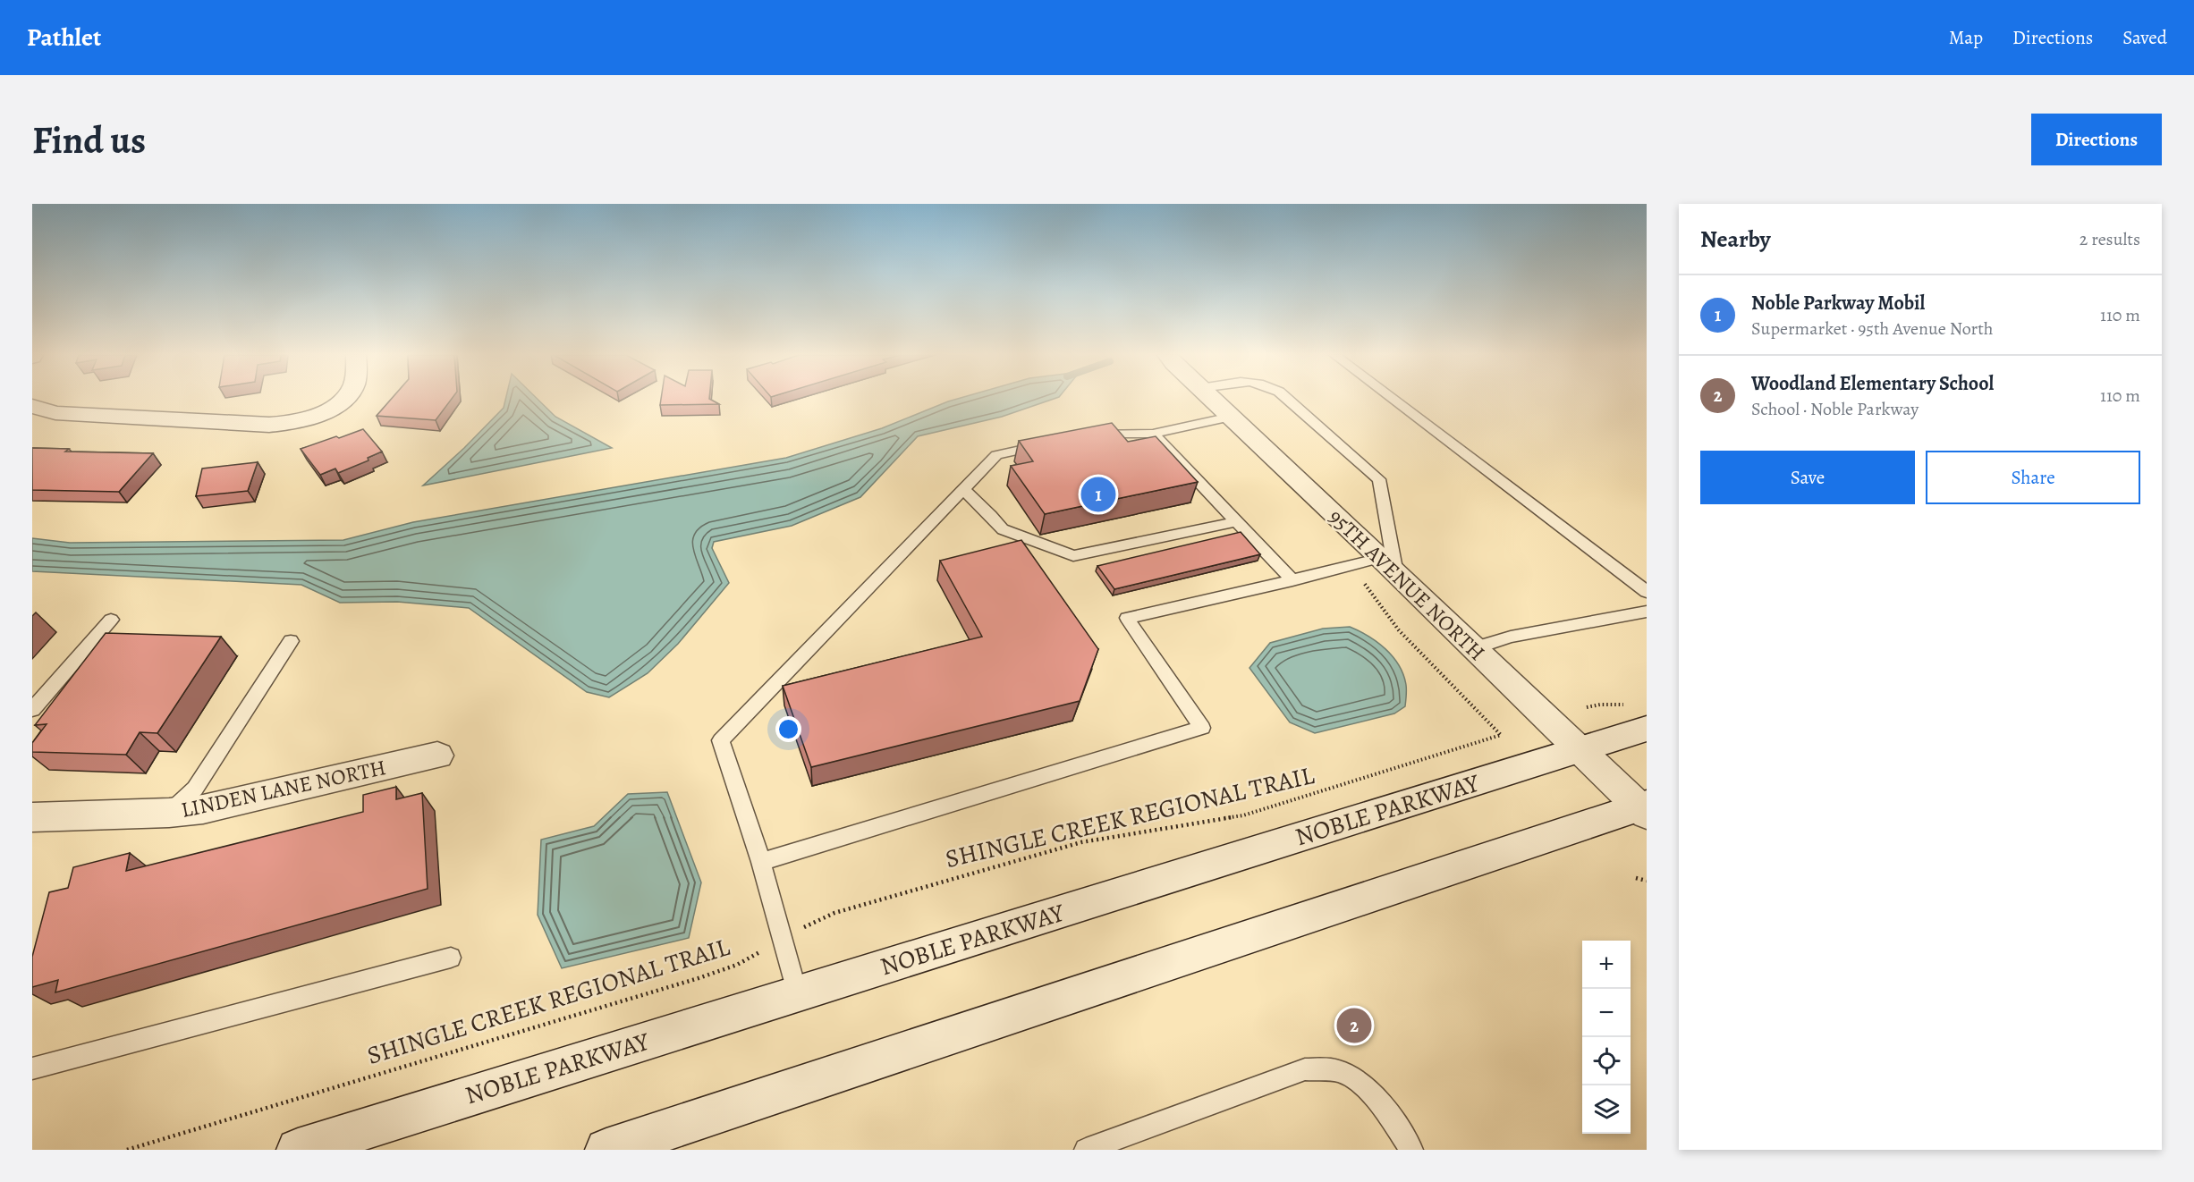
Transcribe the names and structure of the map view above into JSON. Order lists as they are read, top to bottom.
{
  "streets": {
    "main road": ["95TH AVENUE NORTH", "LINDEN LANE NORTH", "NOBLE PARKWAY"],
    "path": ["SHINGLE CREEK REGIONAL TRAIL"]
  },
  "crossings": [
    ["95TH AVENUE NORTH", "NOBLE PARKWAY"]
  ],
  "page": {
    "header": "Pathlet",
    "nav": ["Map", "Directions", "Saved"],
    "buttons": [
      "Directions",
      ["Save", "Share"]
    ],
    "title": "Find us",
    "heading": ["Nearby", "2 results"],
    "list": [
      {
        "mark": "1",
        "name": "Noble Parkway Mobil",
        "note": "Supermarket · 95th Avenue North",
        "value": "110 m"
      },
      {
        "mark": "2",
        "name": "Woodland Elementary School",
        "note": "School · Noble Parkway",
        "value": "110 m"
      }
    ],
    "pins": ["1", "2"],
    "map_buttons": ["+", "−"]
  }
}
